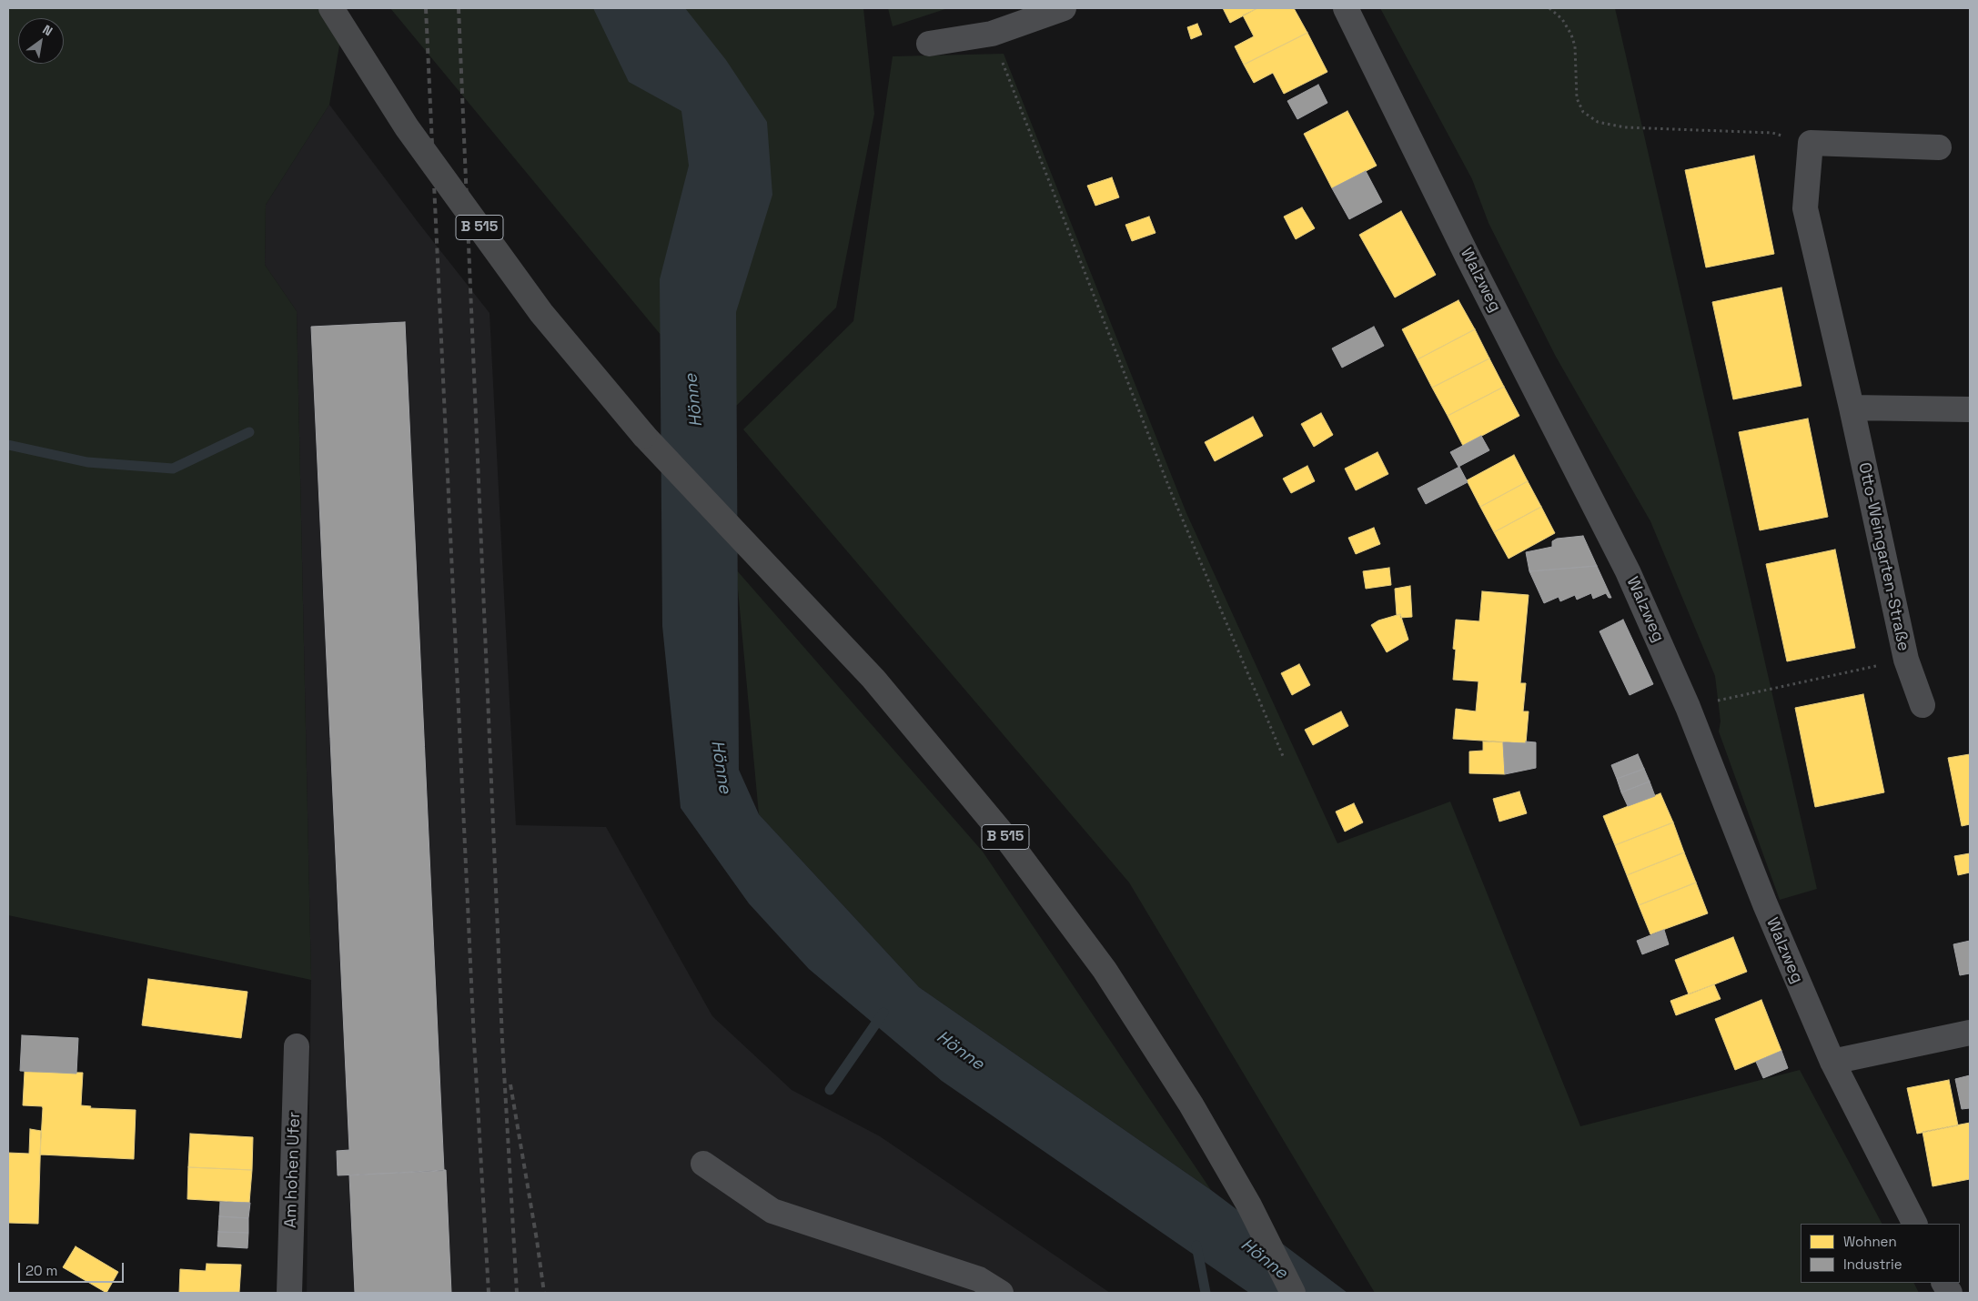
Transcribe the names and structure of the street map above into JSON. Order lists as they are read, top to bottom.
{
  "streets": {
    "main road": ["B 515"],
    "street": ["Walzweg", "Otto-Weingarten-Straße", "Am hohen Ufer"]
  },
  "water": ["Hönne"],
  "legend": ["Wohnen", "Industrie"],
  "scale_bar": "20 m",
  "north": "top right"
}
